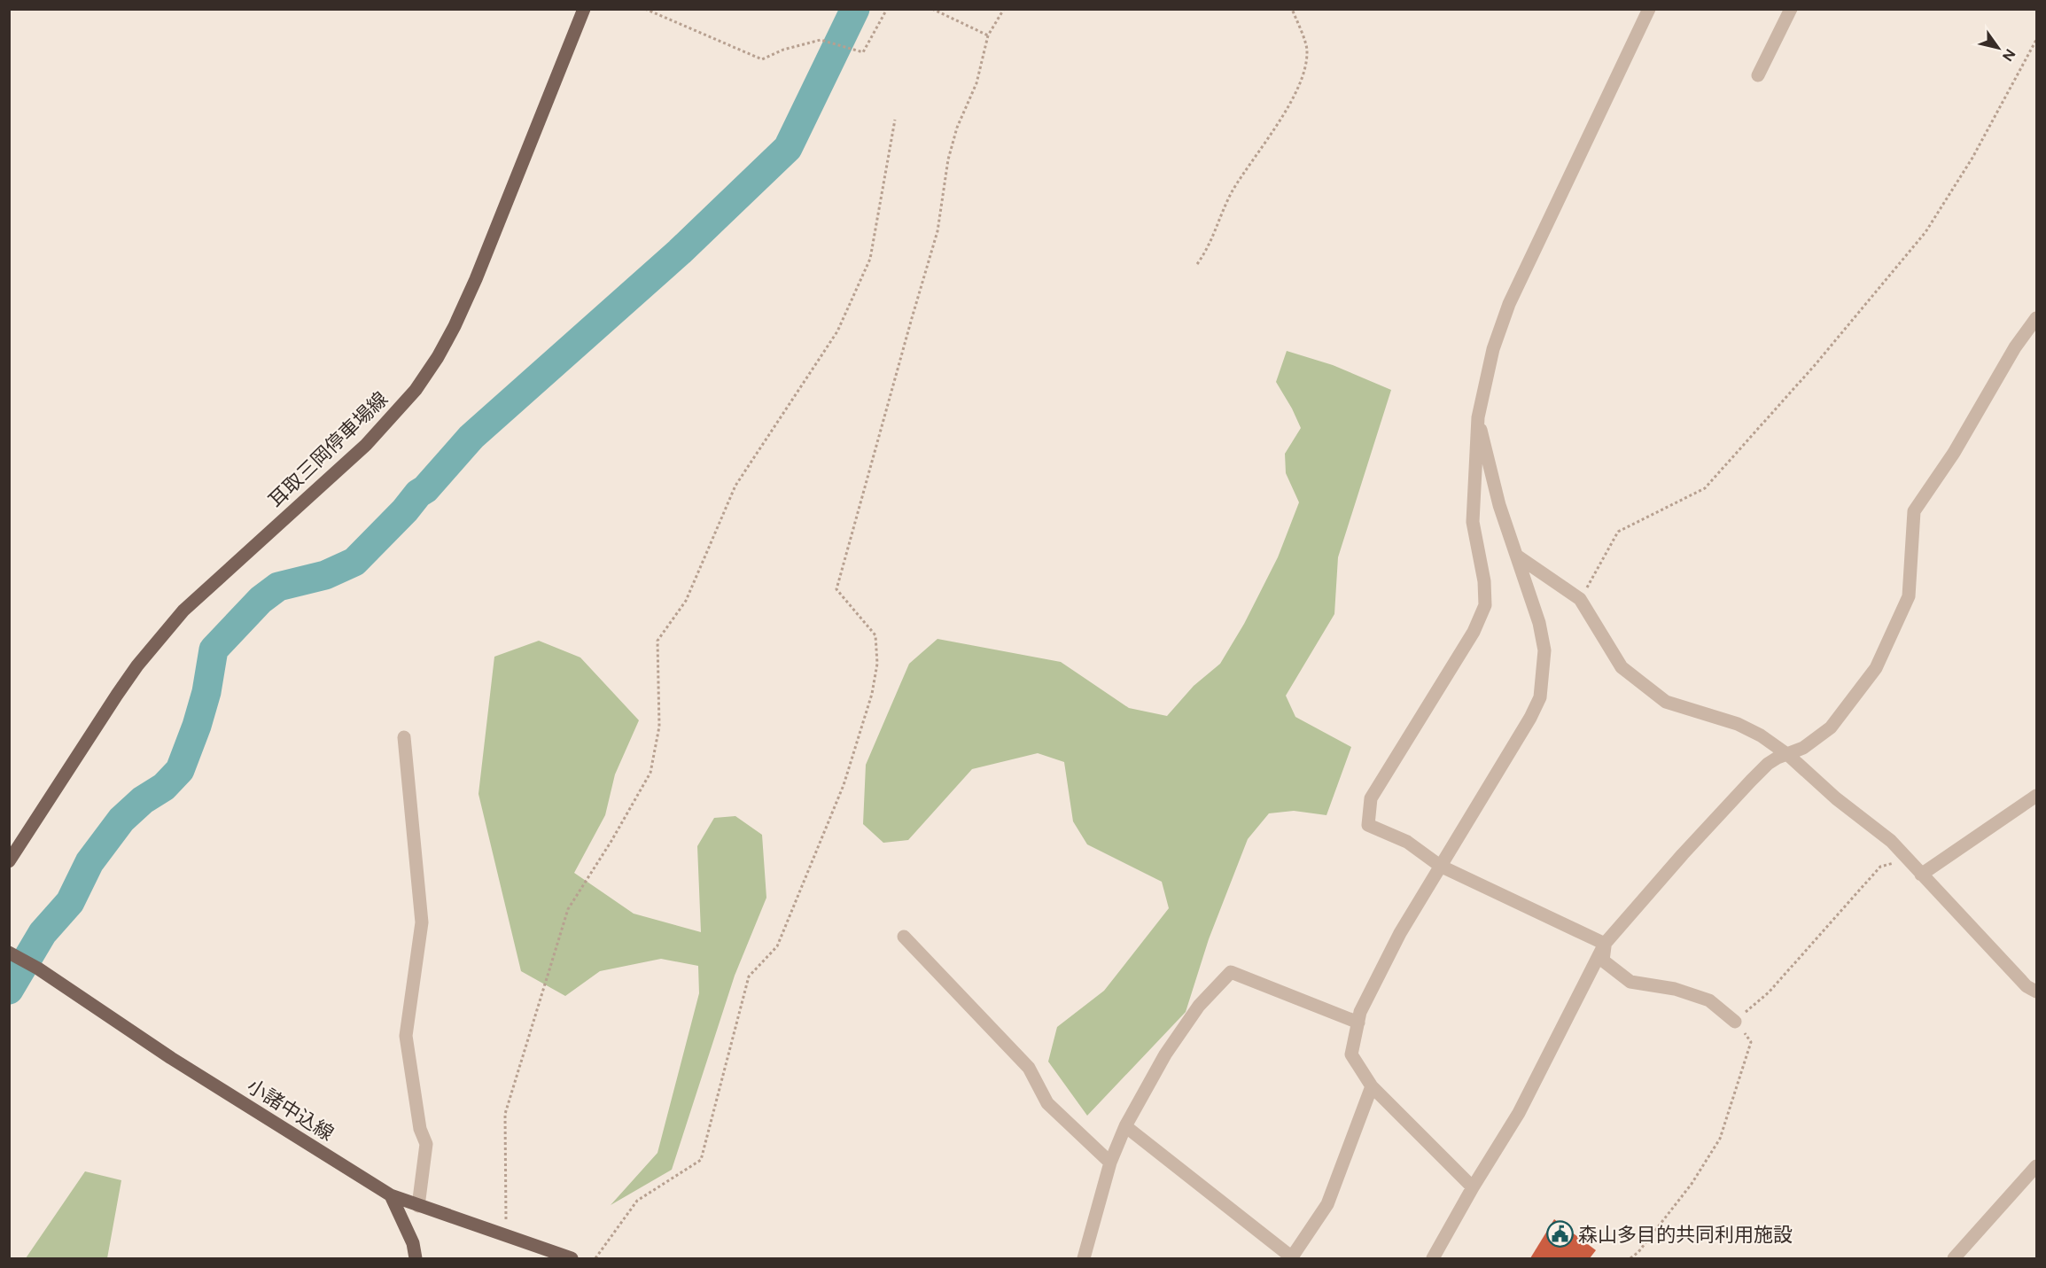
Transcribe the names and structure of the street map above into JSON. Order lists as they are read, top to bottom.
{
  "streets": {
    "main road": ["耳取三岡停車場線", "小諸中込線"]
  },
  "places": {
    "public building": ["森山多目的共同利用施設"]
  },
  "north": "bottom right"
}
